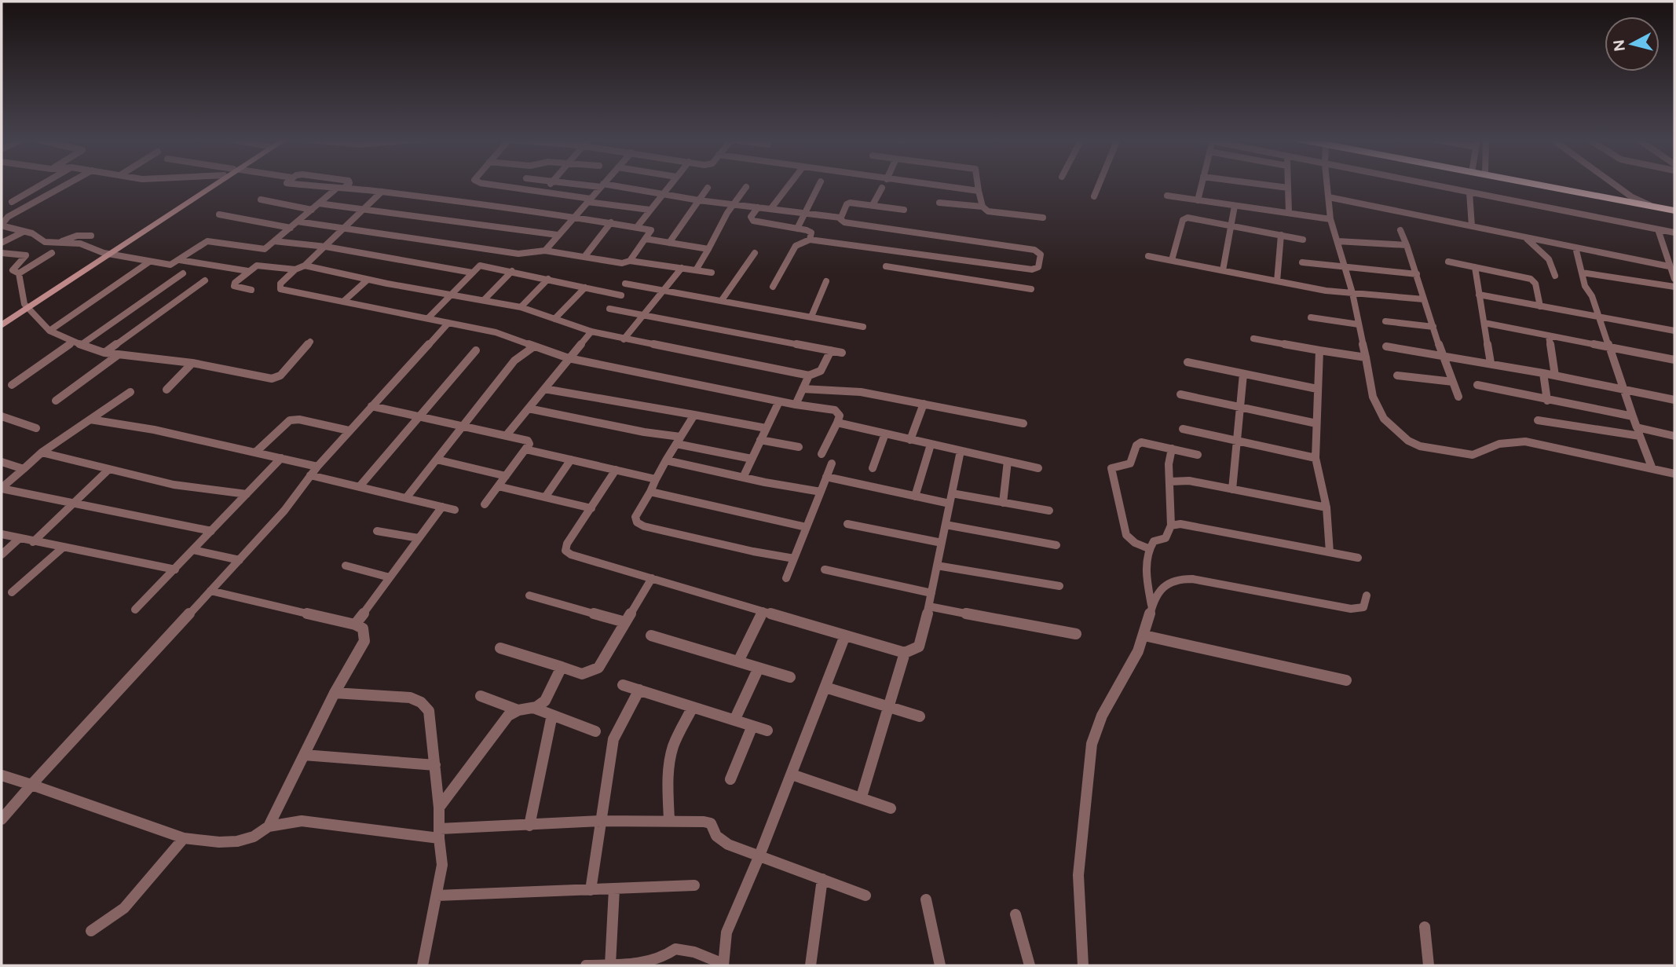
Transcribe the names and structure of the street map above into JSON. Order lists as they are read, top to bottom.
{
  "north": "left"
}
